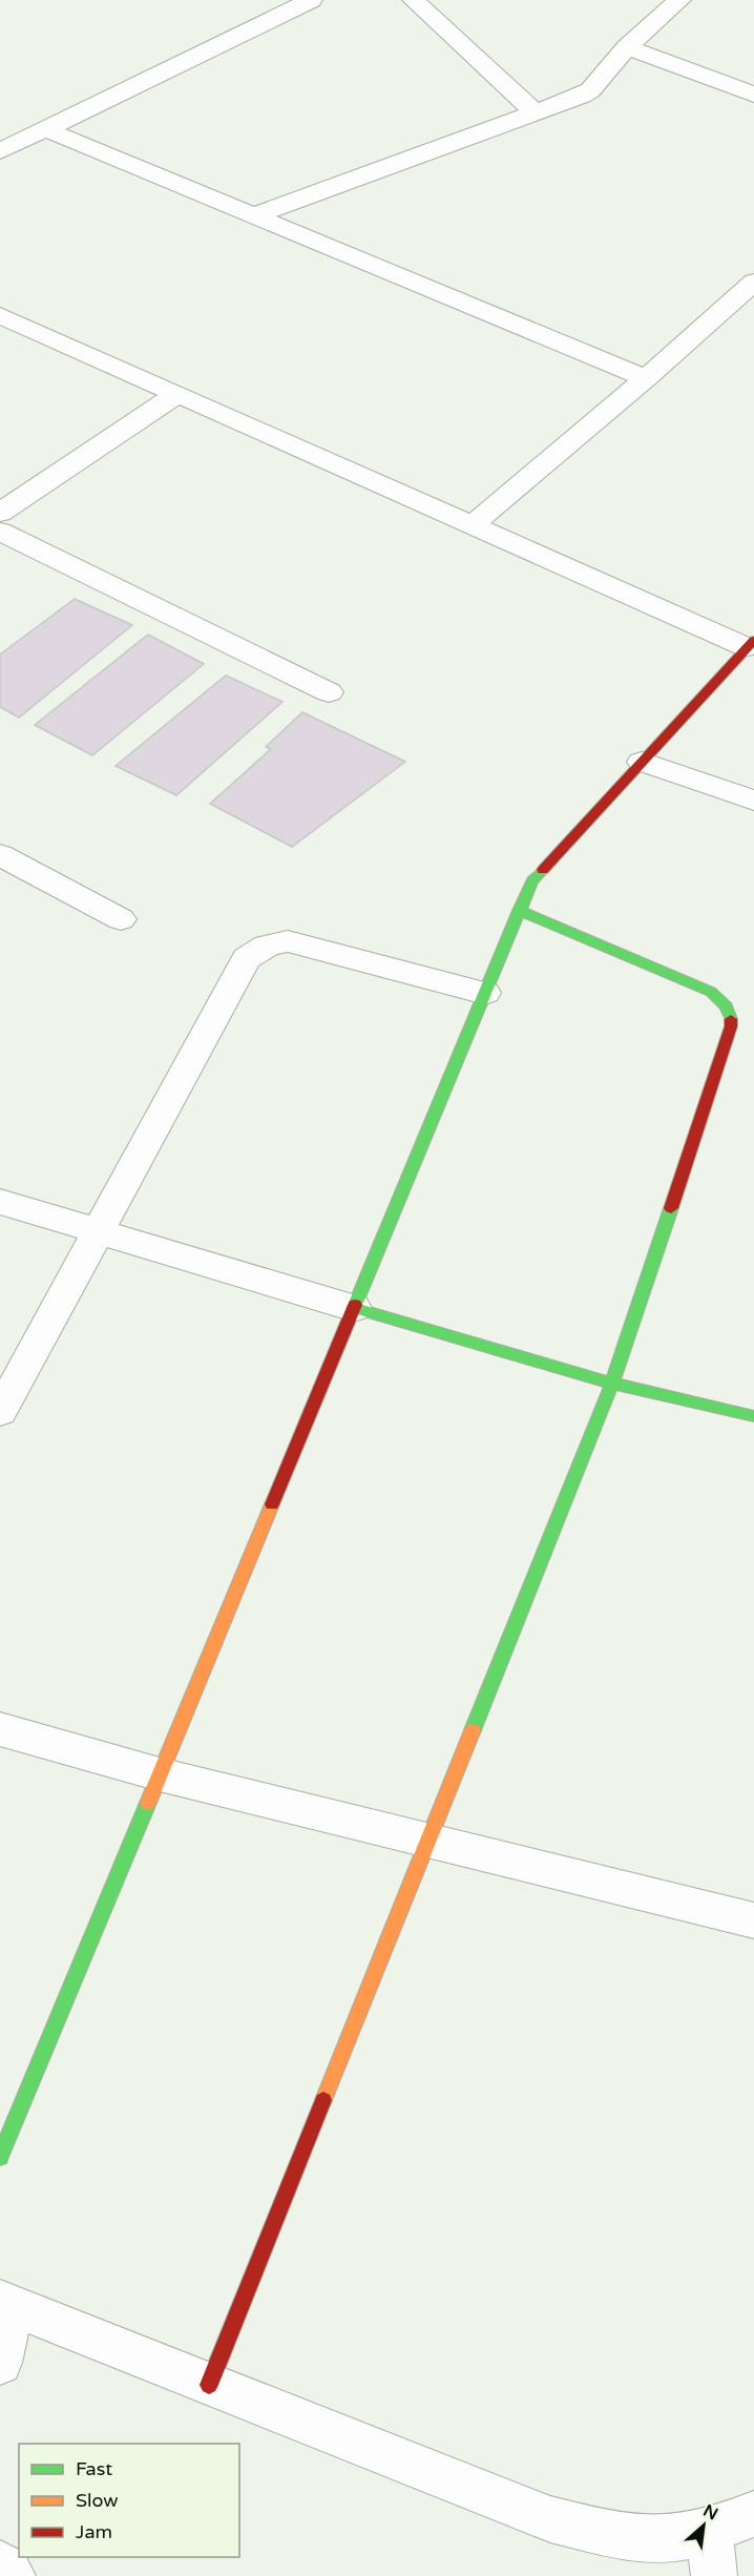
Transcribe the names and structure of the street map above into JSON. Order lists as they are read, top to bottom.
{
  "legend": ["Fast", "Slow", "Jam"],
  "north": "top right"
}
